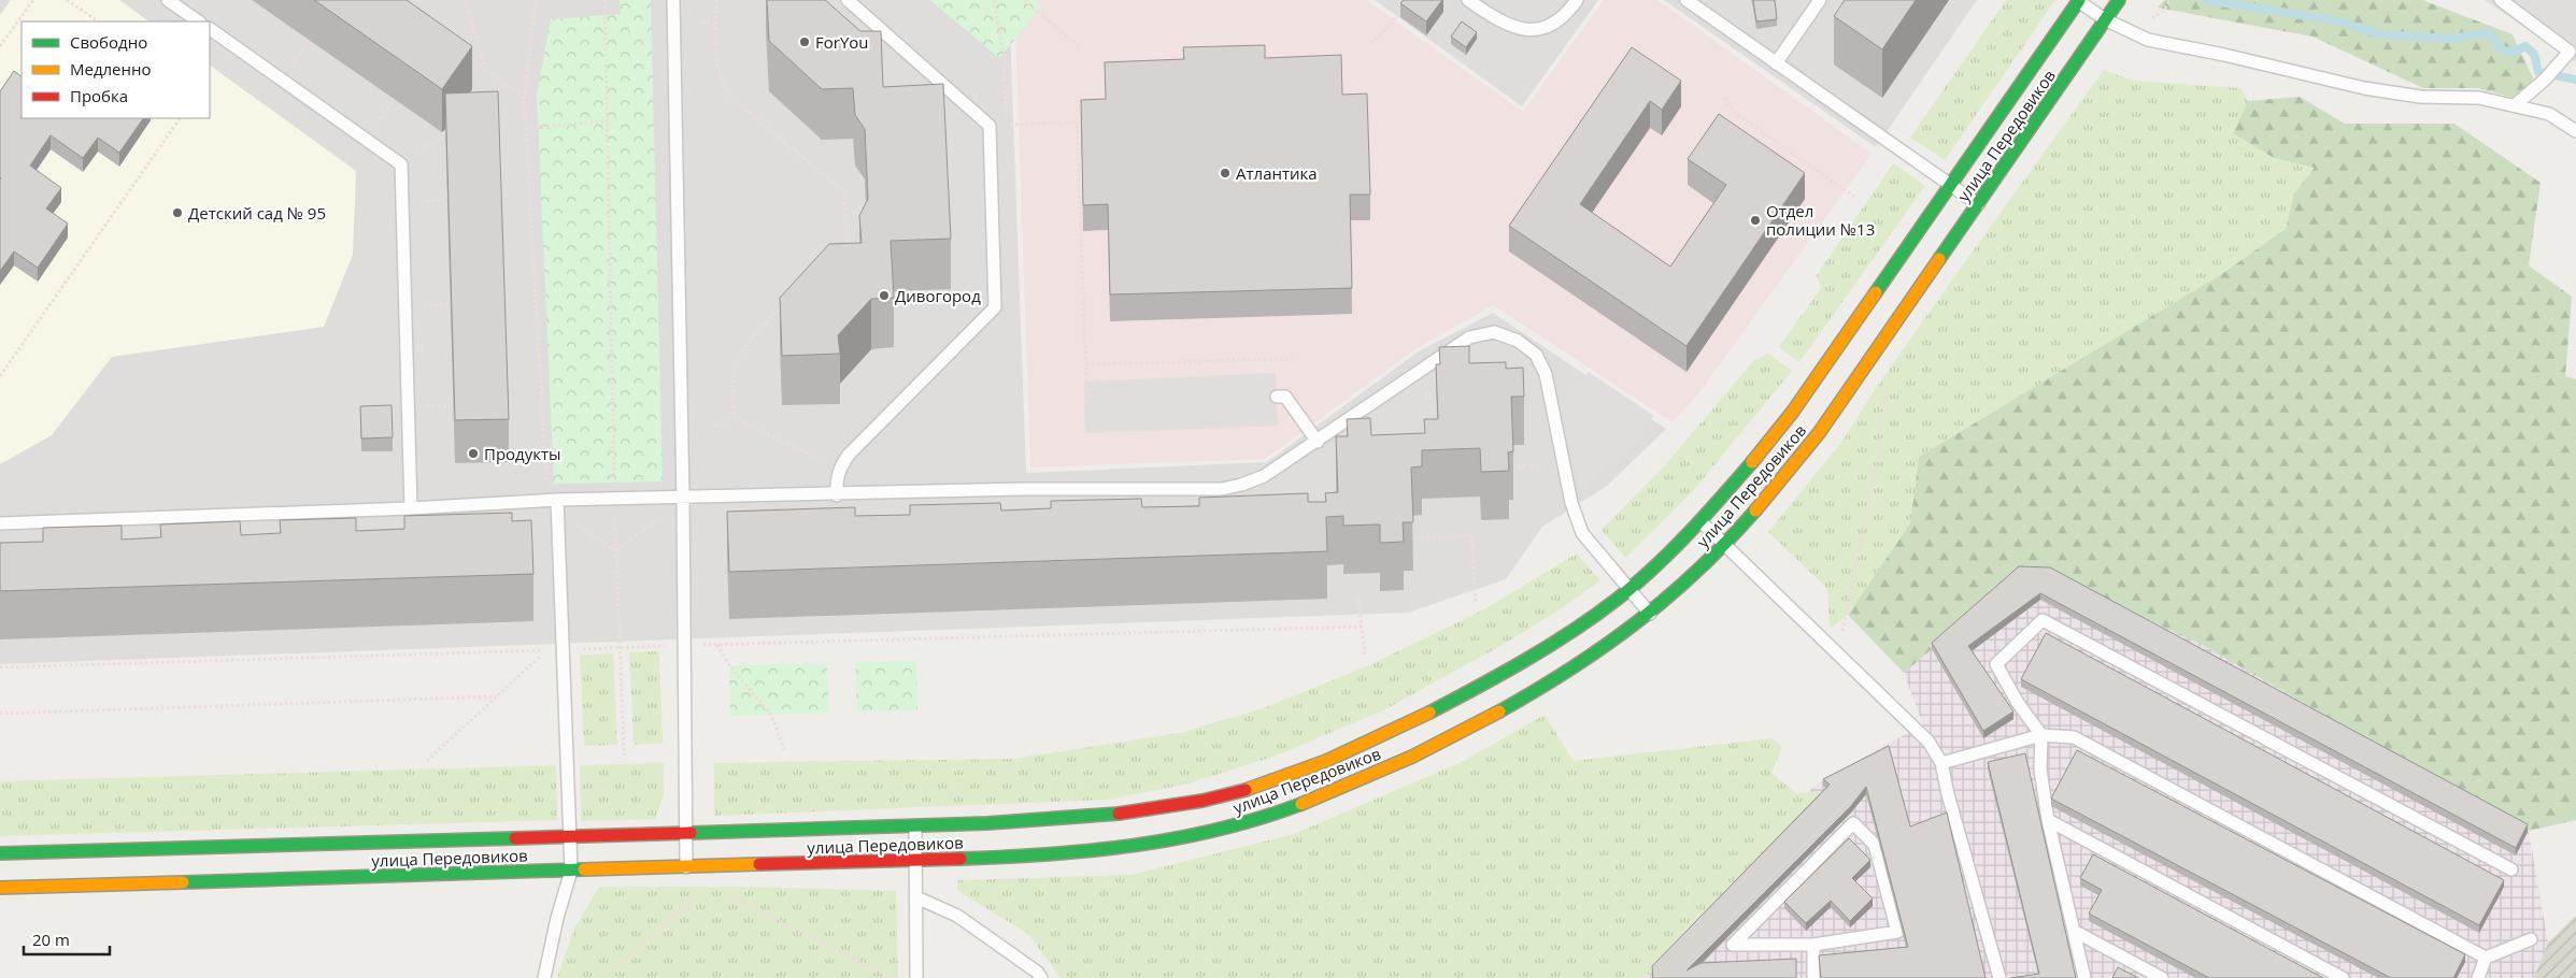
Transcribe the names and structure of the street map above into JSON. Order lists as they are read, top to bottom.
{
  "streets": {
    "street": ["улица Передовиков"]
  },
  "places": [
    "ForYou",
    "Атлантика",
    "Детский сад № 95",
    "Отдел полиции №13",
    "Дивогород",
    "Продукты"
  ],
  "legend": ["Свободно", "Медленно", "Пробка"],
  "scale_bar": "20 m"
}
